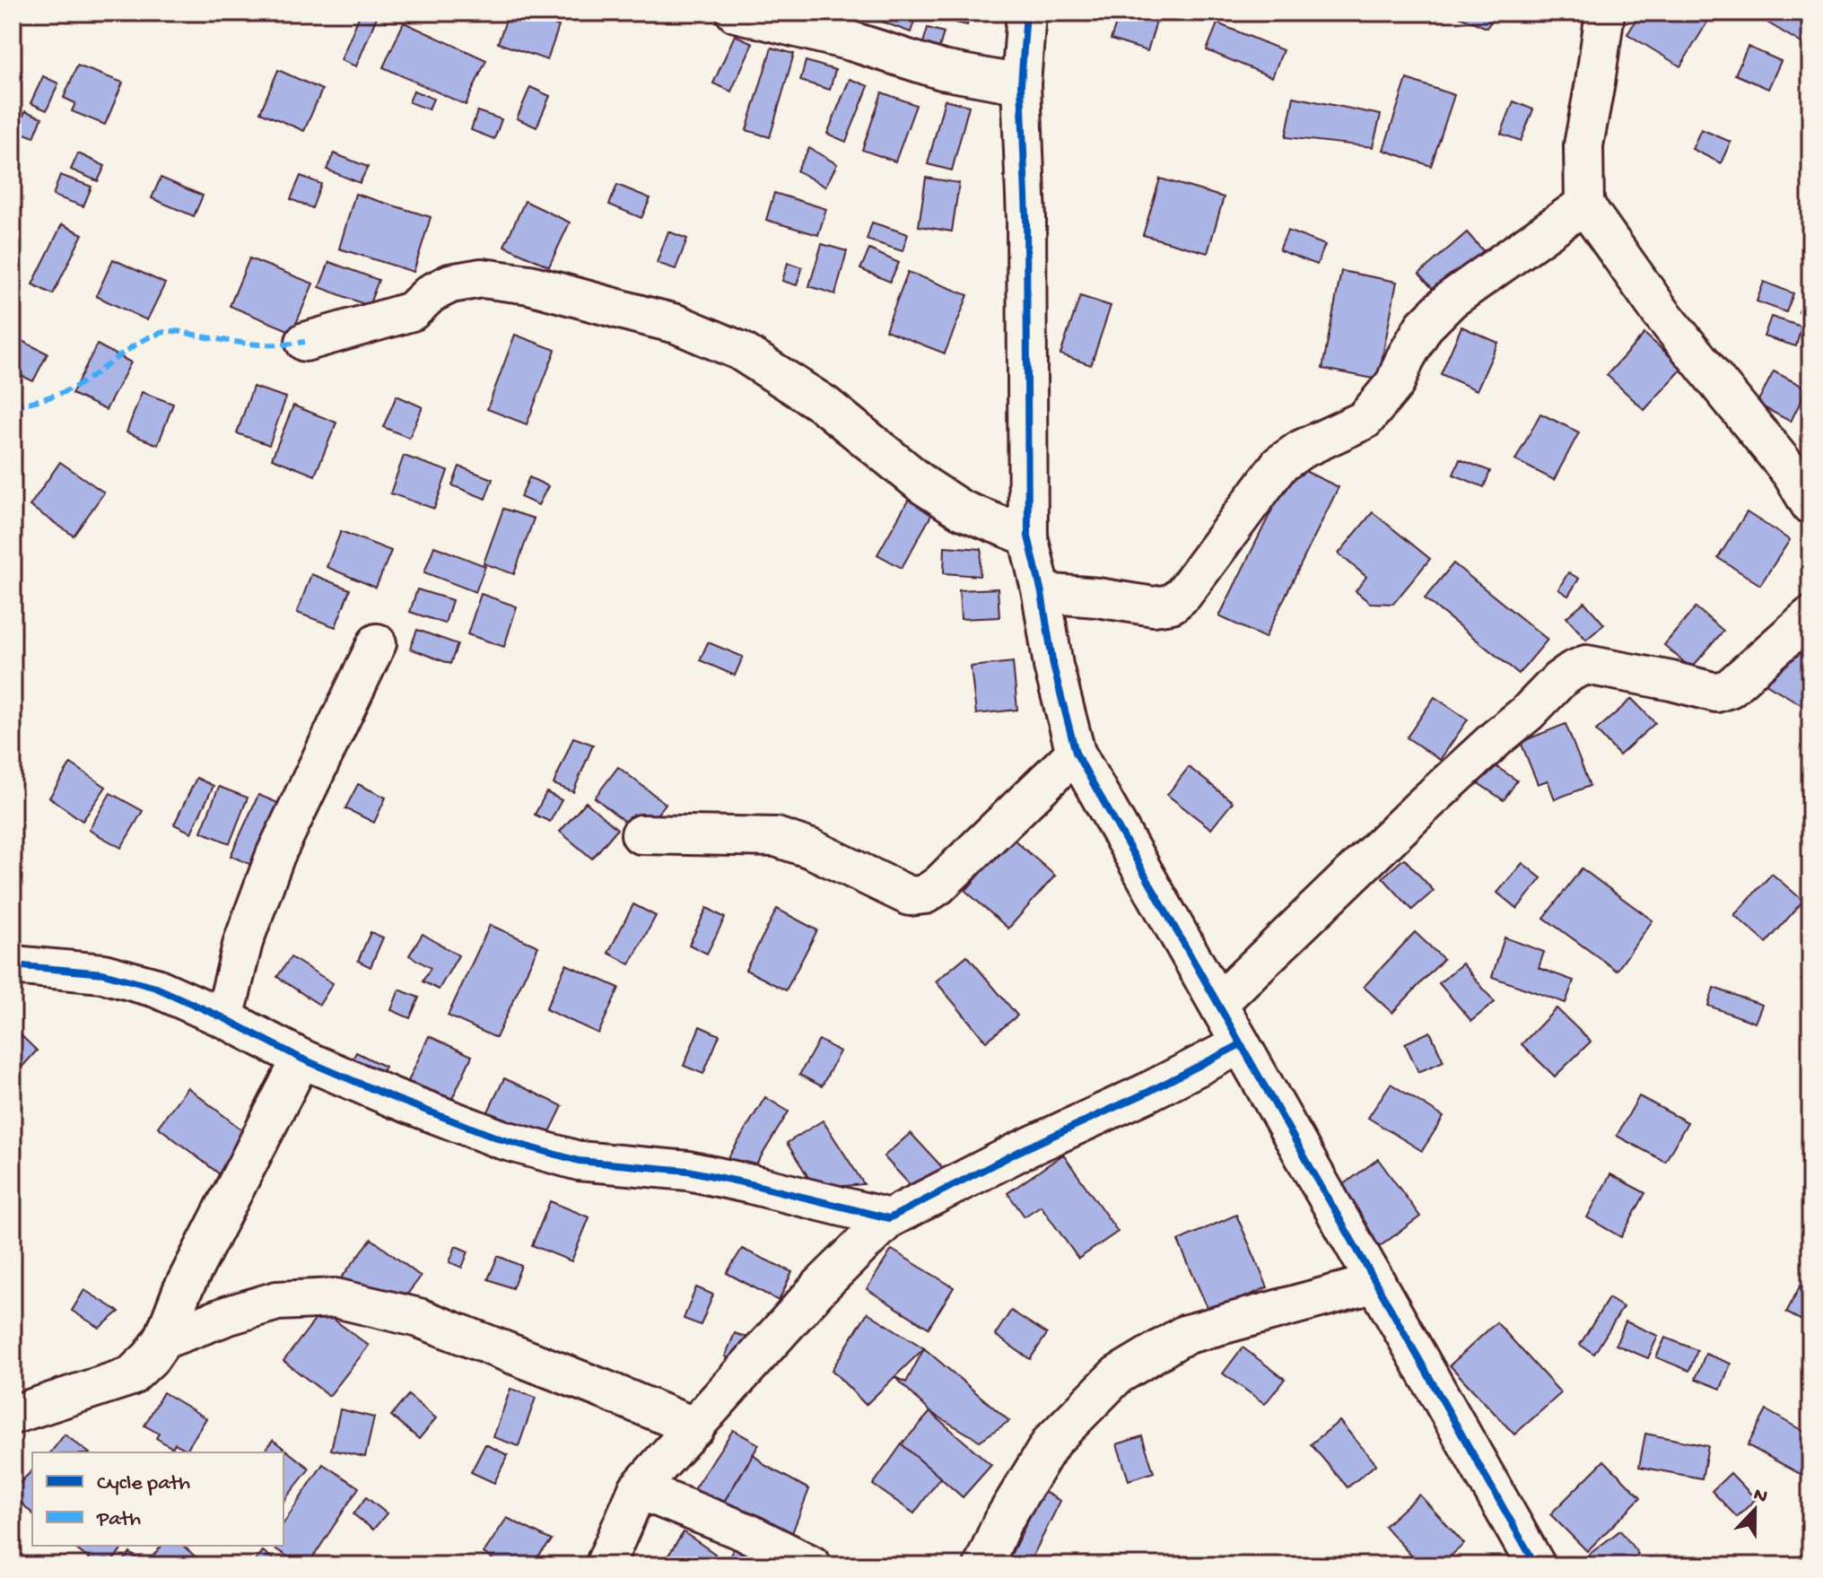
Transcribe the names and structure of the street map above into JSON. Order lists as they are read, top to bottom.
{
  "legend": ["Cycle path", "Path"],
  "north": "top"
}
